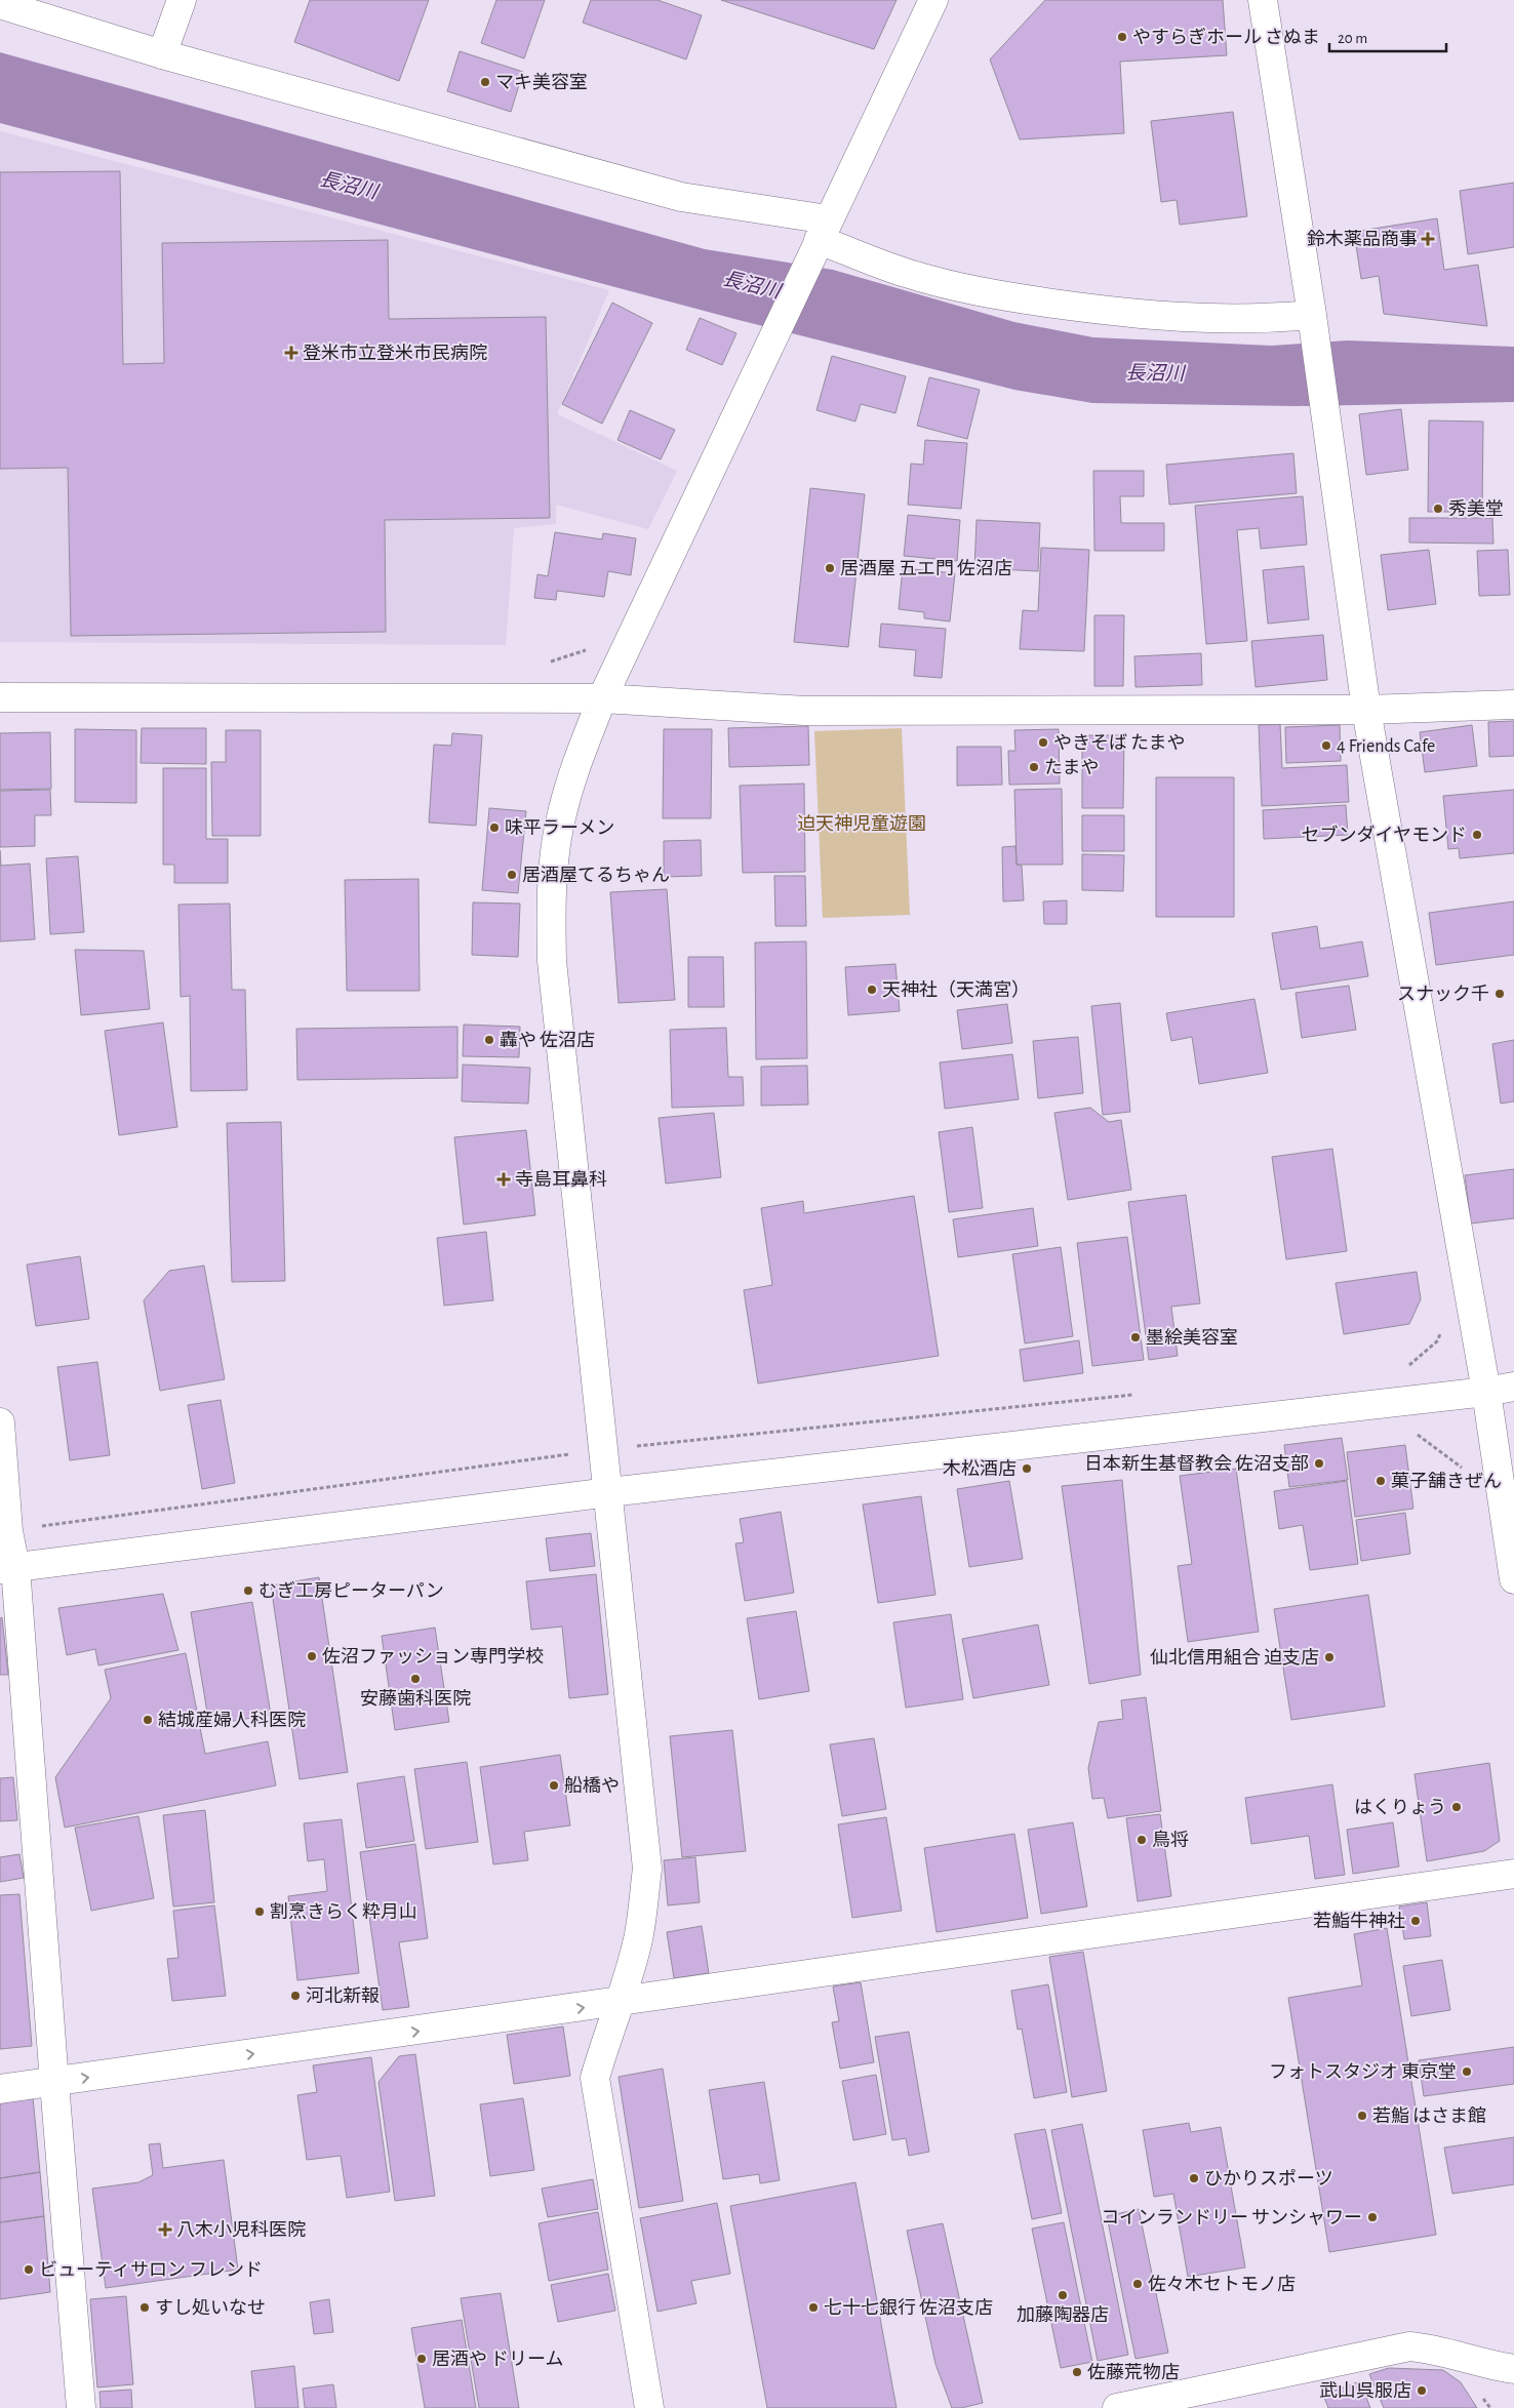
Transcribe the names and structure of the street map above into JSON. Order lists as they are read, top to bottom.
{
  "water": ["長沼川"],
  "parks": ["迫天神児童遊園"],
  "places": {
    "other": [
      "やすらぎホール さぬま",
      "マキ美容室",
      "秀美堂",
      "居酒屋 五エ門 佐沼店",
      "やきそば たまや",
      "4 Friends Cafe",
      "たまや",
      "味平ラーメン",
      "セブンダイヤモンド",
      "居酒屋てるちゃん",
      "天神社（天満宮）",
      "スナック千",
      "轟や 佐沼店",
      "墨絵美容室",
      "日本新生基督教会 佐沼支部",
      "木松酒店",
      "菓子舗きぜん",
      "むぎ工房ピーターパン",
      "佐沼ファッション専門学校",
      "仙北信用組合 迫支店",
      "安藤歯科医院",
      "結城産婦人科医院",
      "船橋や",
      "はくりょう",
      "鳥将",
      "割烹きらく粋月山",
      "若鮨牛神社",
      "河北新報",
      "フォトスタジオ 東京堂",
      "若鮨 はさま館",
      "ひかりスポーツ",
      "コインランドリー サンシャワー",
      "ビューティサロン フレンド",
      "佐々木セトモノ店",
      "加藤陶器店",
      "すし処いなせ",
      "七十七銀行 佐沼支店",
      "居酒や ドリーム",
      "佐藤荒物店",
      "武山呉服店"
    ],
    "health": [
      "鈴木薬品商事",
      "登米市立登米市民病院",
      "寺島耳鼻科",
      "八木小児科医院"
    ]
  },
  "scale_bar": "20 m"
}
